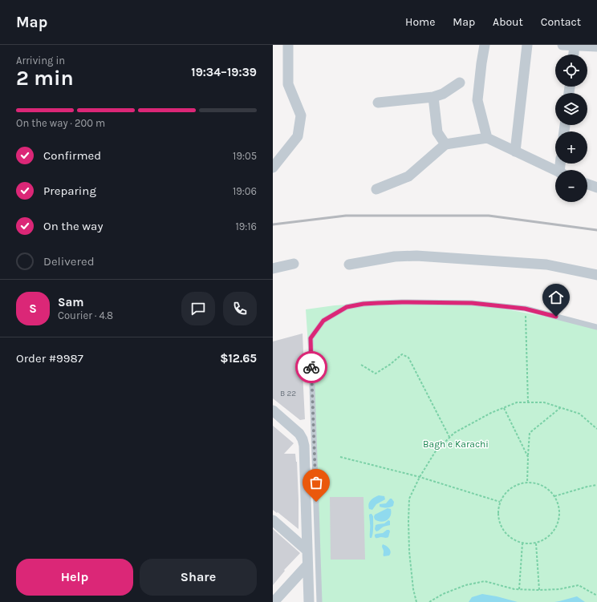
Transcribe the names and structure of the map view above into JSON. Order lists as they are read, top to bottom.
{
  "parks": ["Bagh e Karachi"],
  "house_numbers": ["B 22"],
  "page": {
    "header": "Map",
    "nav": [
      "Home",
      "Map",
      "About",
      "Contact"
    ],
    "heading": ["2 min", "Arriving in", "19:34–19:39"],
    "panel": [
      "Sam",
      "Courier · 4.8",
      "Order #9987",
      "$12.65"
    ],
    "map_buttons": ["+", "−"],
    "bar": "On the way · 200 m",
    "list": [
      ["Confirmed", "19:05"],
      ["Preparing", "19:06"],
      ["On the way", "19:16"],
      "Delivered"
    ],
    "round": "S",
    "buttons": ["Help", "Share"]
  }
}
